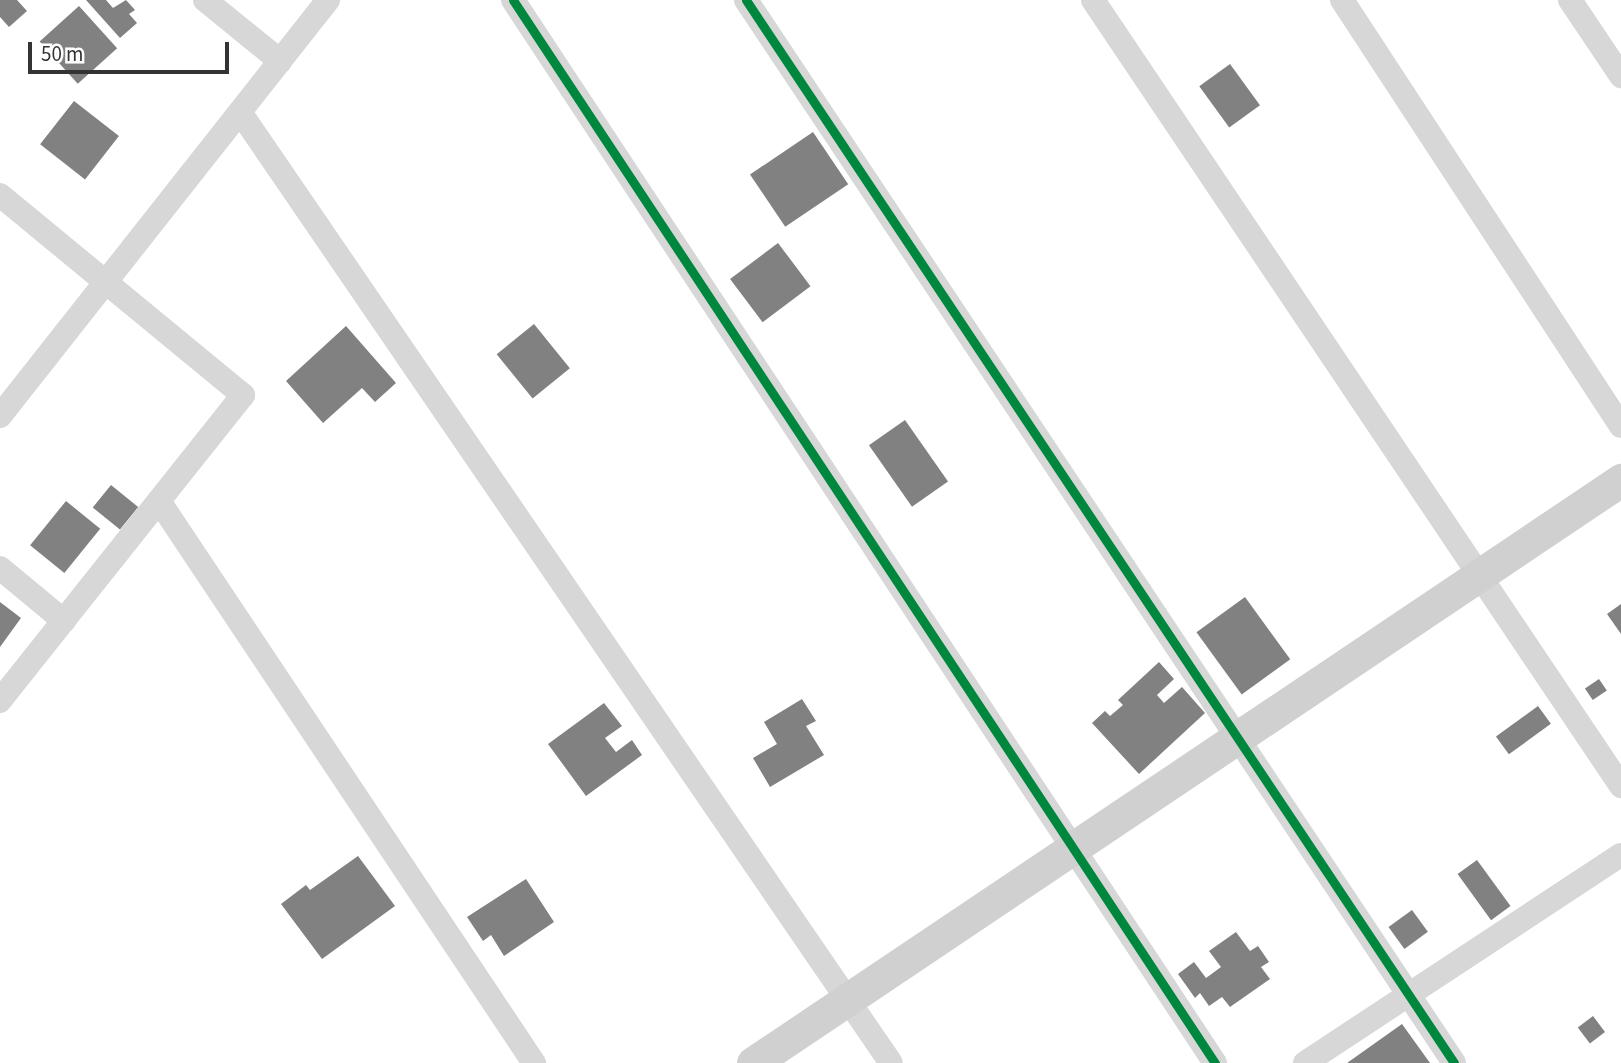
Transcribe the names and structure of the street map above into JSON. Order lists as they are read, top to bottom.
{
  "scale_bar": "50 m"
}
